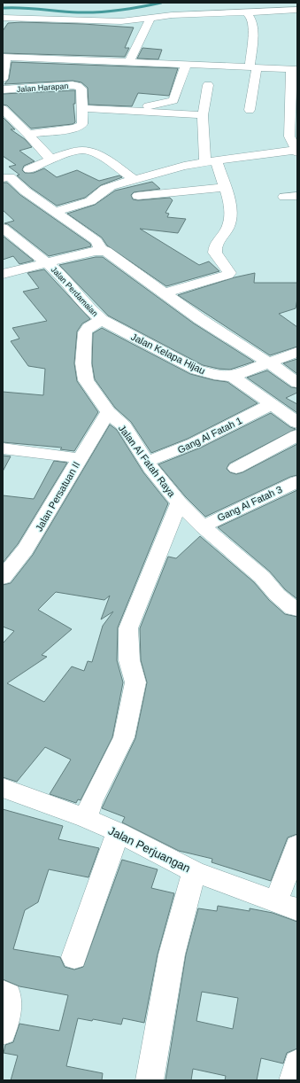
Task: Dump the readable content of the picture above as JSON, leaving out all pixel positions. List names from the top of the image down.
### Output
{
  "streets": {
    "street": [
      "Jalan Harapan",
      "Jalan Perdamaian",
      "Jalan Kelapa Hijau",
      "Gang Al Fatah 1",
      "Jalan Al Fatah Raya",
      "Jalan Persatuan II",
      "Gang Al Fatah 3",
      "Jalan Perjuangan"
    ]
  },
  "crossings": [
    ["Jalan Perdamaian", "Jalan Kelapa Hijau"],
    ["Jalan Perdamaian", "Jalan Al Fatah Raya"],
    ["Jalan Kelapa Hijau", "Jalan Al Fatah Raya"],
    ["Gang Al Fatah 1", "Jalan Al Fatah Raya"],
    ["Jalan Al Fatah Raya", "Jalan Persatuan II"],
    ["Jalan Al Fatah Raya", "Gang Al Fatah 3"]
  ]
}
